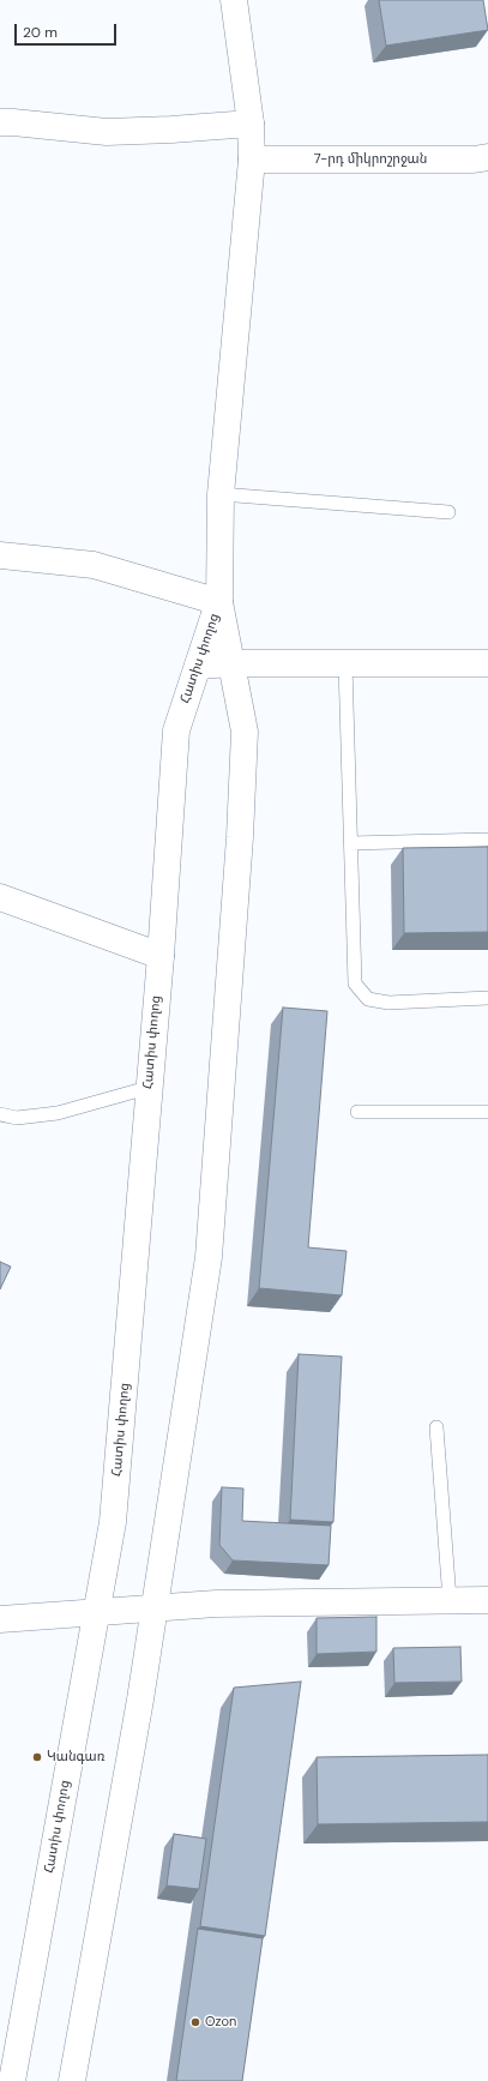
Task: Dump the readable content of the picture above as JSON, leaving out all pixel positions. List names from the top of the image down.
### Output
{
  "streets": {
    "main road": ["7-րդ միկրոշրջան", "Հատիս փողոց"]
  },
  "places": ["Կանգառ", "Ozon"],
  "scale_bar": "20 m"
}
